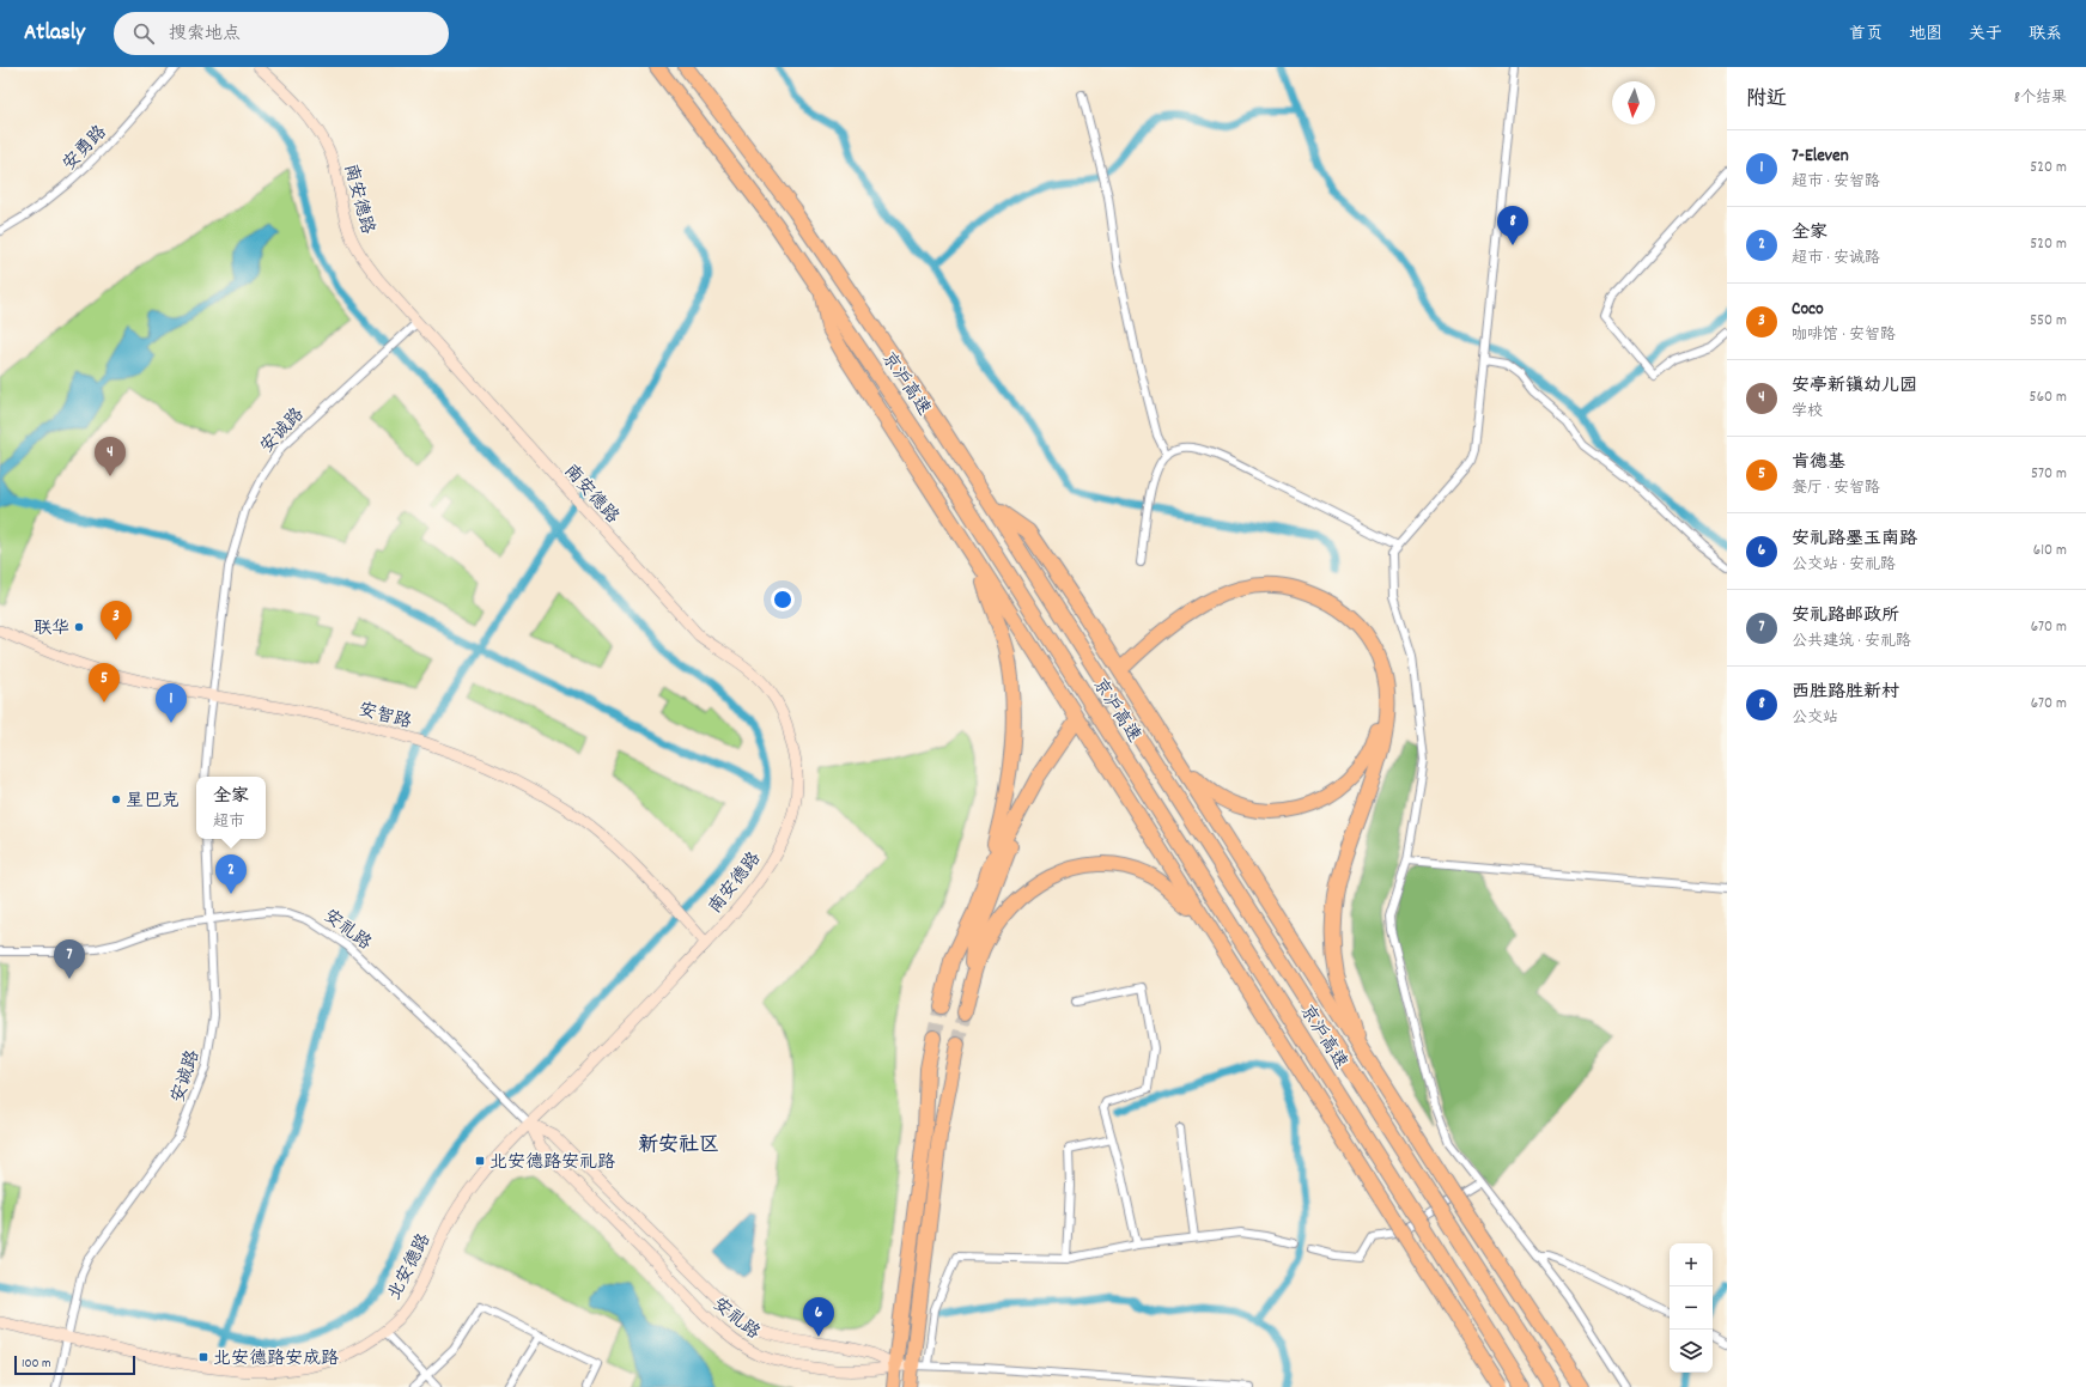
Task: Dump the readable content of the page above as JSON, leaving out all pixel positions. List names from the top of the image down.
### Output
{
  "streets": {
    "highway": ["京沪高速"],
    "street": [
      "安勇路",
      "南安德路",
      "安诚路",
      "安智路",
      "安礼路",
      "北安德路"
    ]
  },
  "crossings": [
    ["南安德路", "安诚路"],
    ["南安德路", "安智路"],
    ["南安德路", "安礼路"],
    ["南安德路", "北安德路"],
    ["安诚路", "安智路"],
    ["安诚路", "安礼路"],
    ["安诚路", "北安德路"],
    ["安礼路", "北安德路"]
  ],
  "districts": ["新安社区"],
  "places": {
    "other": ["联华", "星巴克"],
    "transit": ["北安德路安礼路", "北安德路安成路"]
  },
  "scale_bar": "100 m",
  "north": "bottom",
  "page": {
    "header": "Atlasly",
    "search": "搜索地点",
    "nav": [
      "首页",
      "地图",
      "关于",
      "联系"
    ],
    "heading": ["附近", "8个结果"],
    "list": [
      {
        "mark": "1",
        "name": "7-Eleven",
        "note": "超市 · 安智路",
        "value": "520 m"
      },
      {
        "mark": "2",
        "name": "全家",
        "note": "超市 · 安诚路",
        "value": "520 m"
      },
      {
        "mark": "3",
        "name": "Coco",
        "note": "咖啡馆 · 安智路",
        "value": "550 m"
      },
      {
        "mark": "4",
        "name": "安亭新镇幼儿园",
        "note": "学校",
        "value": "560 m"
      },
      {
        "mark": "5",
        "name": "肯德基",
        "note": "餐厅 · 安智路",
        "value": "570 m"
      },
      {
        "mark": "6",
        "name": "安礼路墨玉南路",
        "note": "公交站 · 安礼路",
        "value": "610 m"
      },
      {
        "mark": "7",
        "name": "安礼路邮政所",
        "note": "公共建筑 · 安礼路",
        "value": "670 m"
      },
      {
        "mark": "8",
        "name": "西胜路胜新村",
        "note": "公交站",
        "value": "670 m"
      }
    ],
    "pins": [
      "8",
      "4",
      "3",
      "5",
      "1",
      "2",
      "7",
      "6"
    ],
    "popup": ["全家", "超市"],
    "map_buttons": ["+", "−"],
    "scale": "100 m"
  }
}
